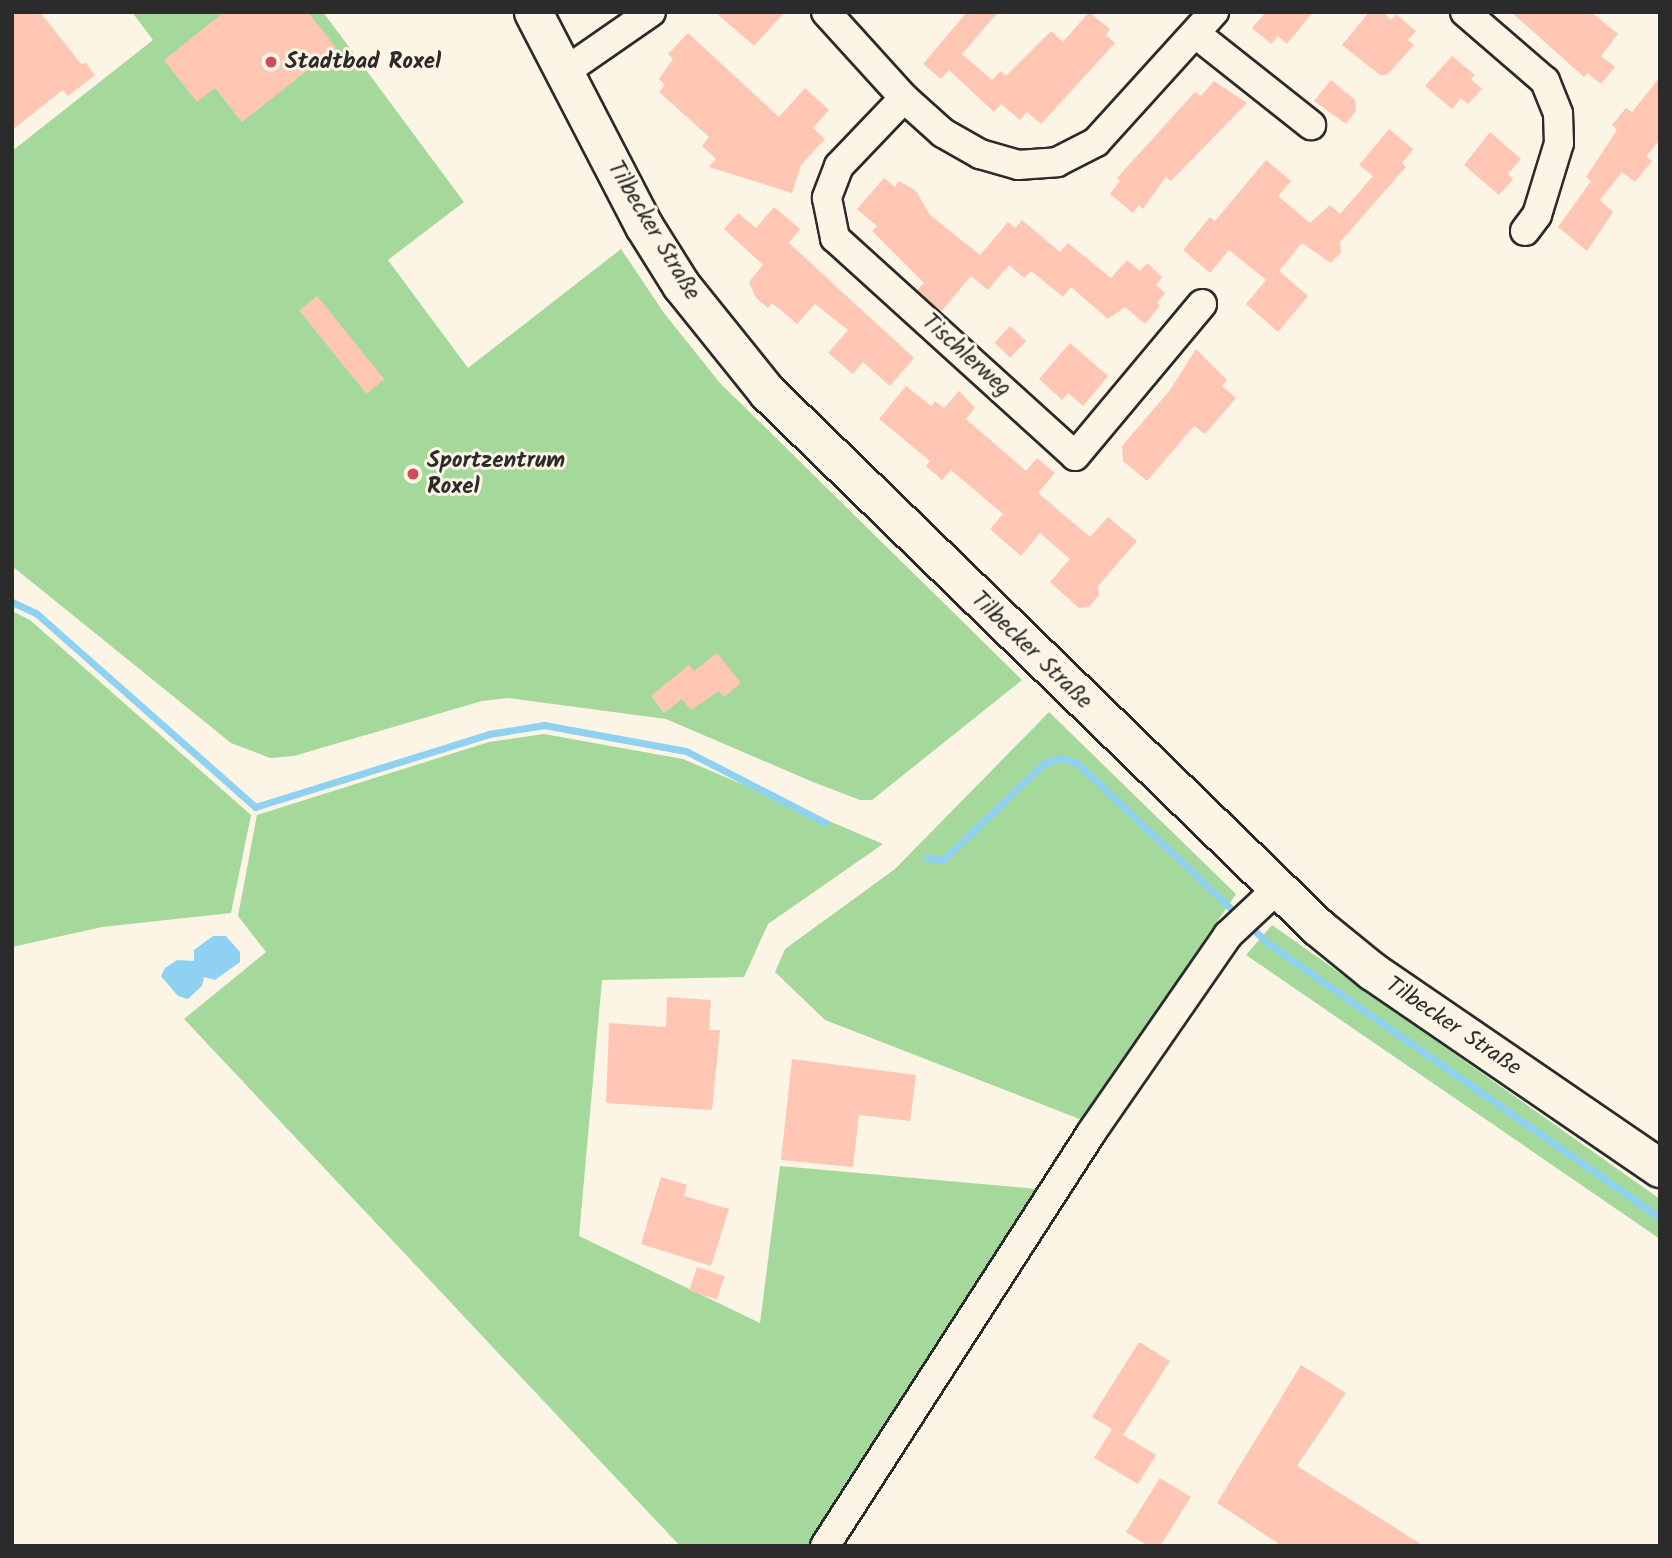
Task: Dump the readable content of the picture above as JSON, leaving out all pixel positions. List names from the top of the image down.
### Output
{
  "streets": {
    "main road": ["Tilbecker Straße"],
    "street": ["Tischlerweg"]
  },
  "places": ["Stadtbad Roxel", "Sportzentrum Roxel"]
}
